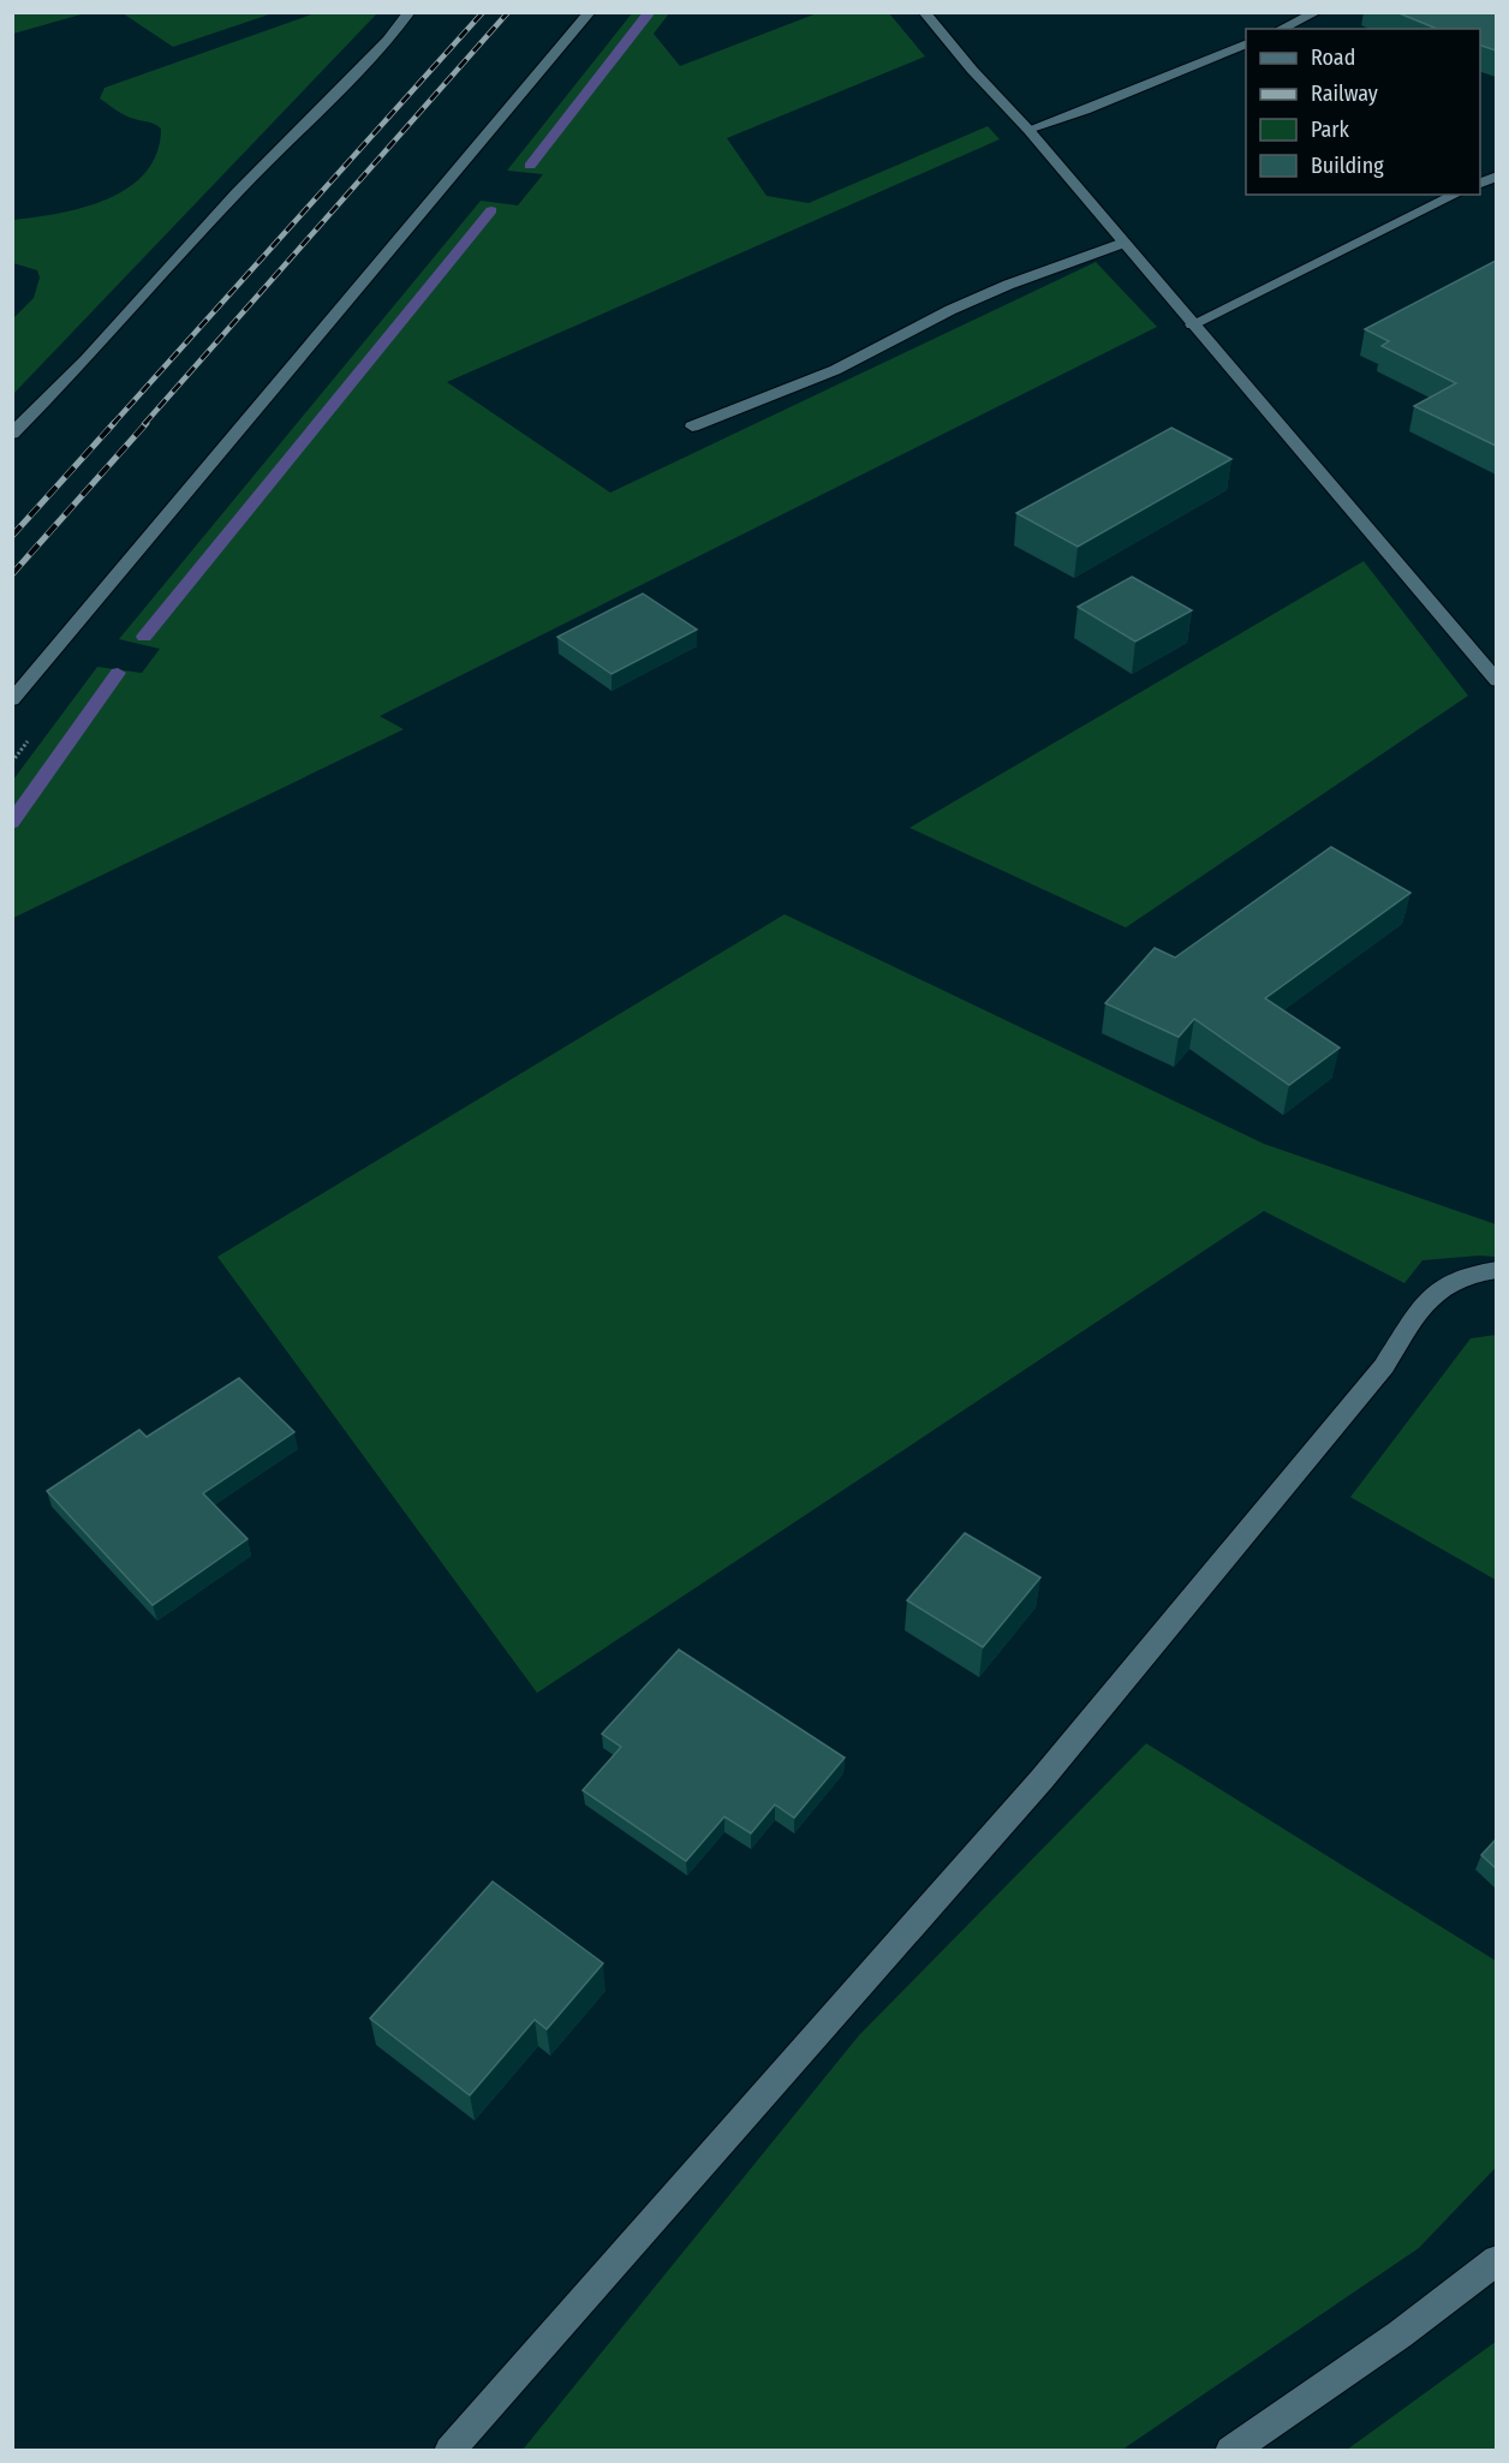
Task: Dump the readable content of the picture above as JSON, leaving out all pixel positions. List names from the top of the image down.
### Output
{
  "legend": [
    "Road",
    "Railway",
    "Park",
    "Building"
  ]
}
